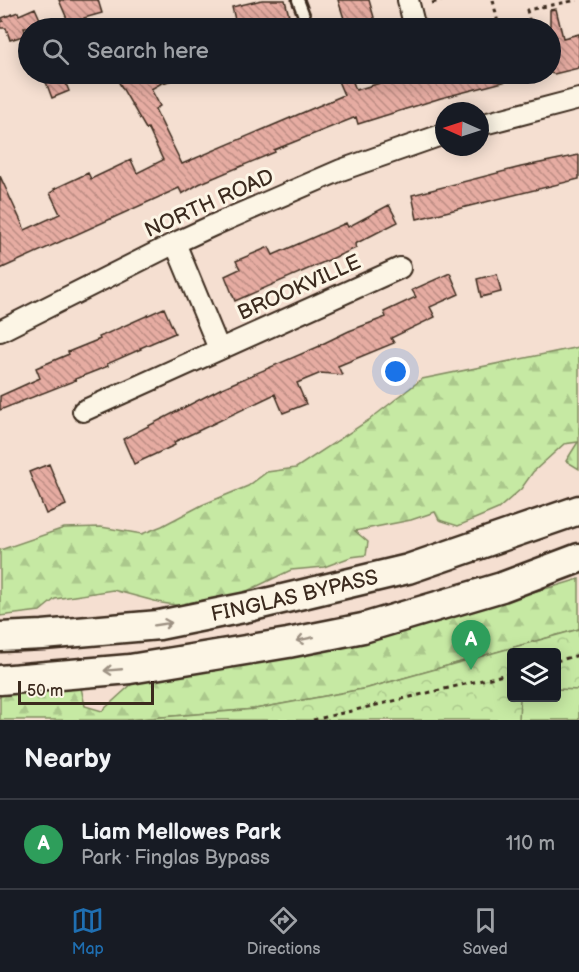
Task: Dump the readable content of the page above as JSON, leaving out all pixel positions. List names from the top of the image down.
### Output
{
  "streets": {
    "main road": ["FINGLAS BYPASS"],
    "street": ["NORTH ROAD", "BROOKVILLE"]
  },
  "scale_bar": "50 m",
  "north": "left",
  "page": {
    "search": "Search here",
    "pins": "A",
    "scale": "50 m",
    "heading": "Nearby",
    "list": [
      {
        "mark": "A",
        "name": "Liam Mellowes Park",
        "note": "Park · Finglas Bypass",
        "value": "110 m"
      }
    ],
    "nav": ["Map", "Directions", "Saved"]
  }
}
